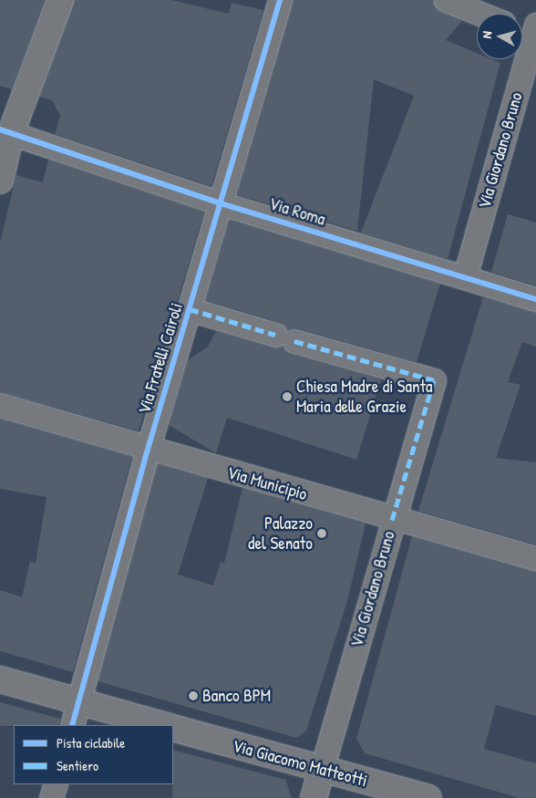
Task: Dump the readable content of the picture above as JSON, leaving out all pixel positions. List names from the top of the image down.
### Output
{
  "streets": {
    "main road": ["Via Giordano Bruno", "Via Giacomo Matteotti"],
    "street": ["Via Roma", "Via Fratelli Cairoli", "Via Municipio"]
  },
  "crossings": [
    ["Via Giordano Bruno", "Via Roma"],
    ["Via Giordano Bruno", "Via Fratelli Cairoli"],
    ["Via Giordano Bruno", "Via Municipio"],
    ["Via Giordano Bruno", "Via Giacomo Matteotti"],
    ["Via Roma", "Via Fratelli Cairoli"],
    ["Via Fratelli Cairoli", "Via Municipio"]
  ],
  "places": ["Chiesa Madre di Santa Maria delle Grazie", "Palazzo del Senato", "Banco BPM"],
  "legend": ["Pista ciclabile", "Sentiero"],
  "north": "left"
}
